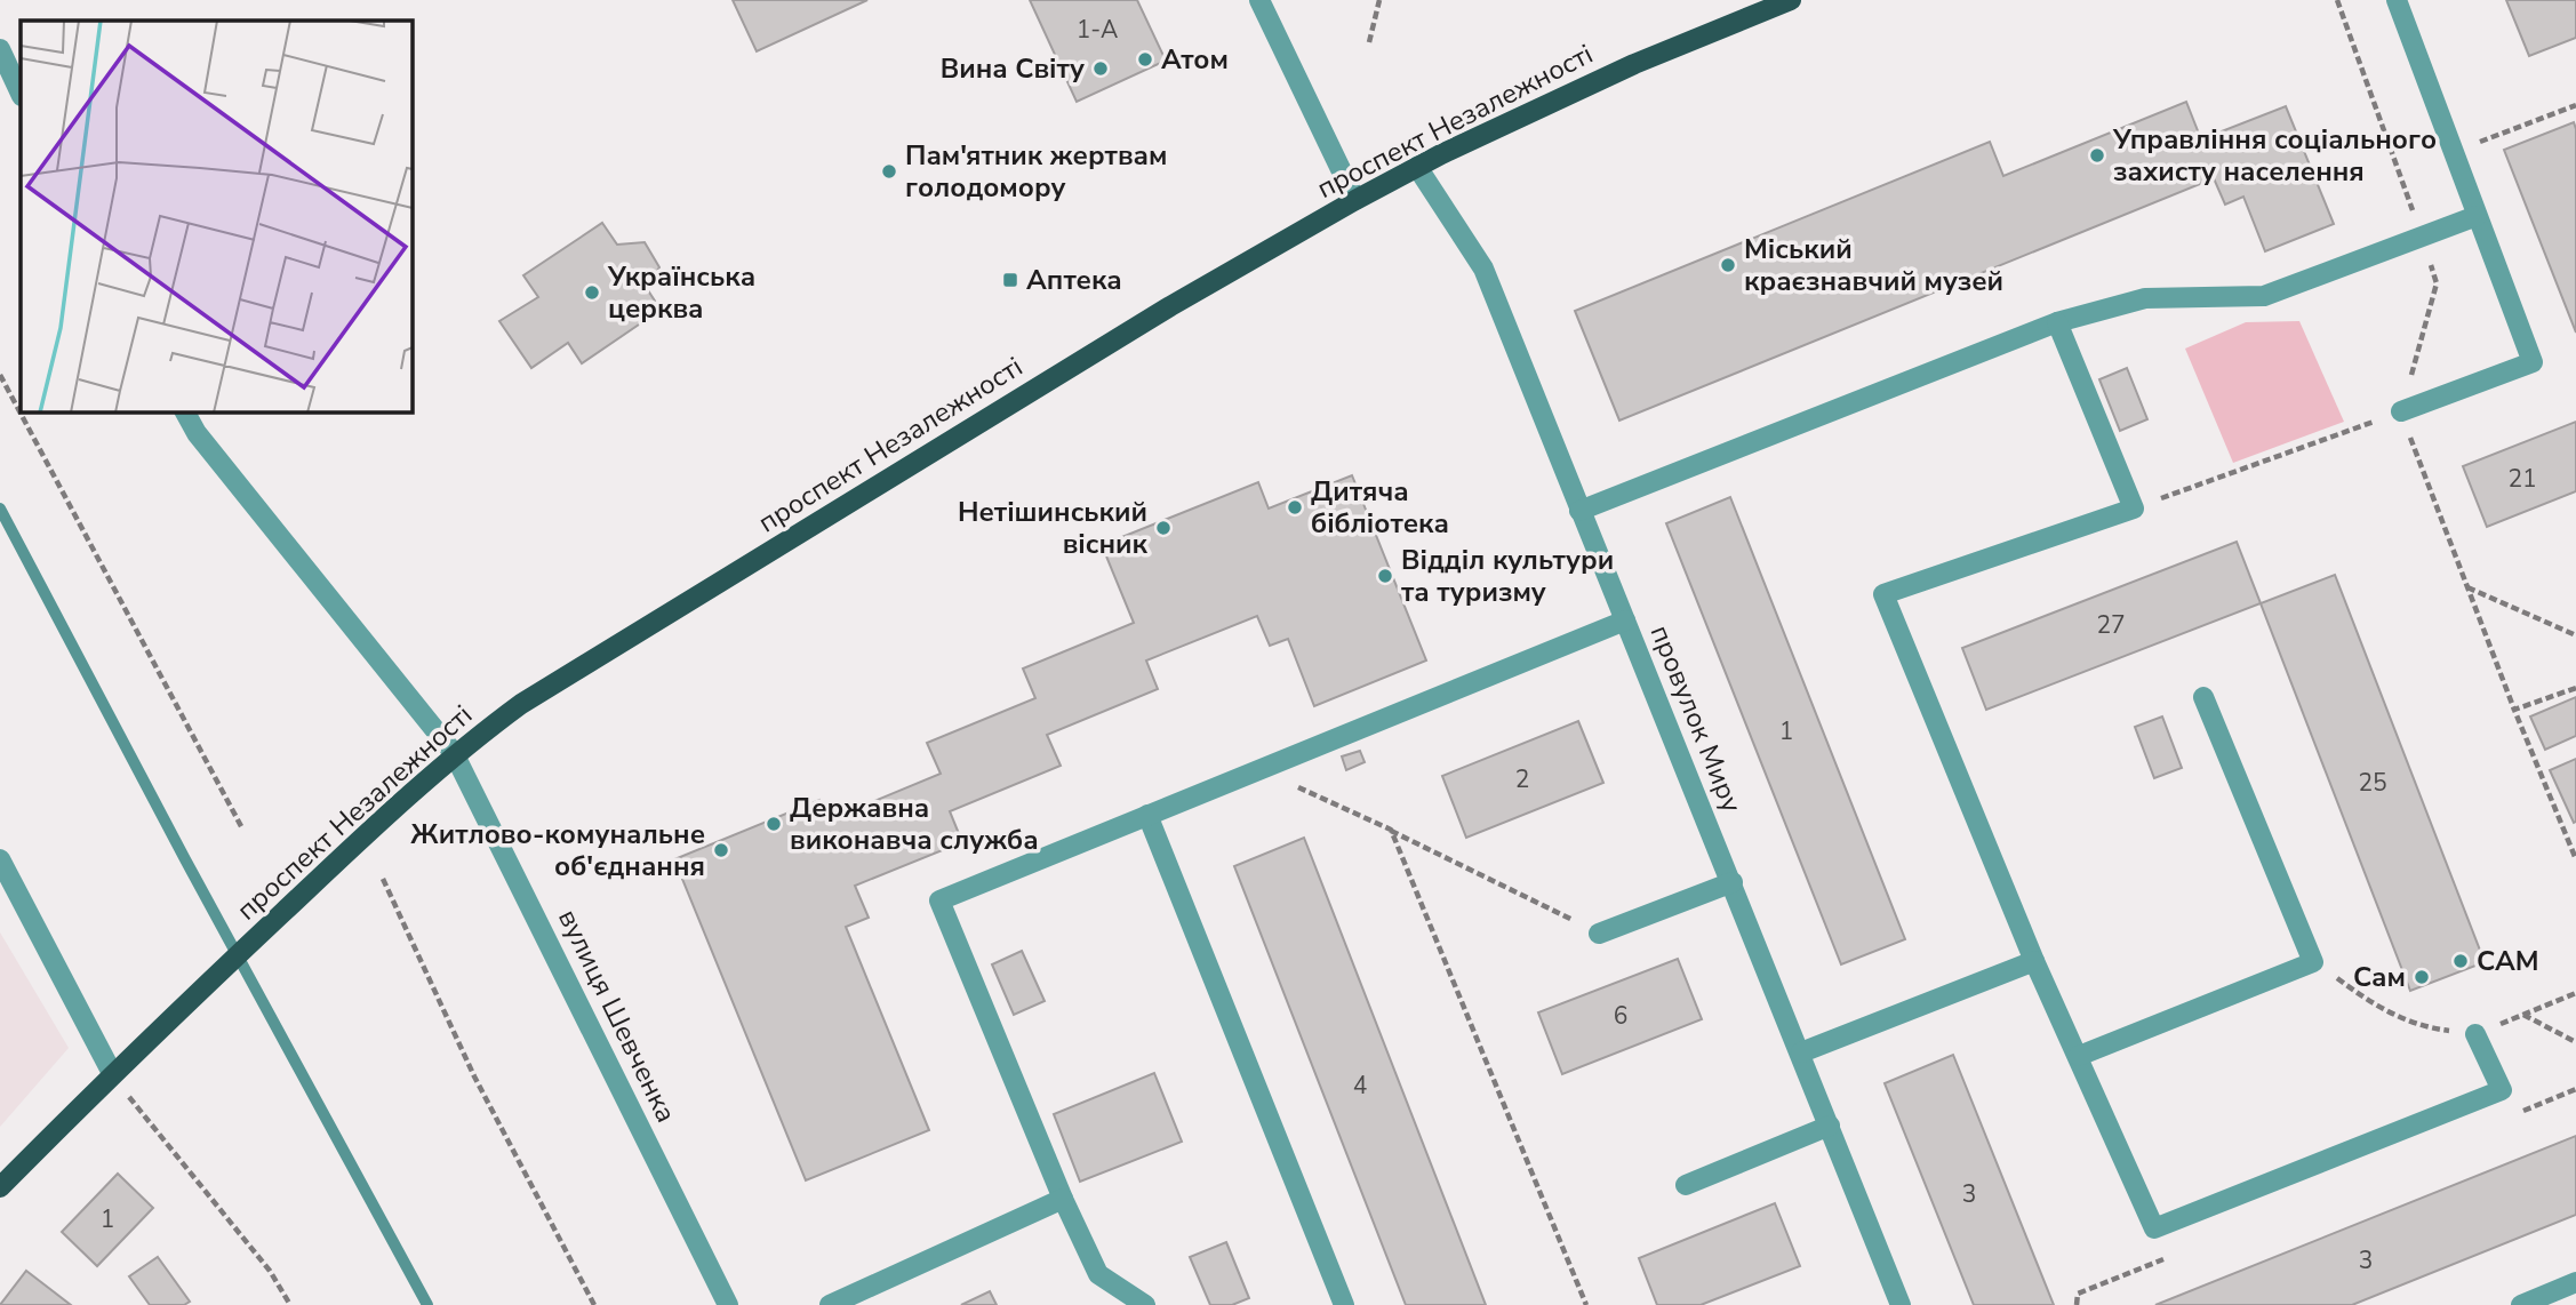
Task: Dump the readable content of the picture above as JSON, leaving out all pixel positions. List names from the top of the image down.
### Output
{
  "streets": {
    "main road": ["проспект Незалежності"],
    "street": ["провулок Миру", "вулиця Шевченка"]
  },
  "crossings": [
    ["проспект Незалежності", "провулок Миру"],
    ["проспект Незалежності", "вулиця Шевченка"]
  ],
  "places": {
    "other": [
      "Атом",
      "Вина Світу",
      "Управління соціального захисту населення",
      "Пам'ятник жертвам голодомору",
      "Міський краєзнавчий музей",
      "Українська церква",
      "Дитяча бібліотека",
      "Нетішинський вісник",
      "Відділ культури та туризму",
      "Державна виконавча служба",
      "Житлово-комунальне об'єднання",
      "САМ",
      "Сам"
    ],
    "transit": ["Аптека"]
  },
  "house_numbers": [
    "1-А",
    "21",
    "27",
    "1",
    "2",
    "25",
    "6",
    "4",
    "3",
    "1",
    "3"
  ]
}
